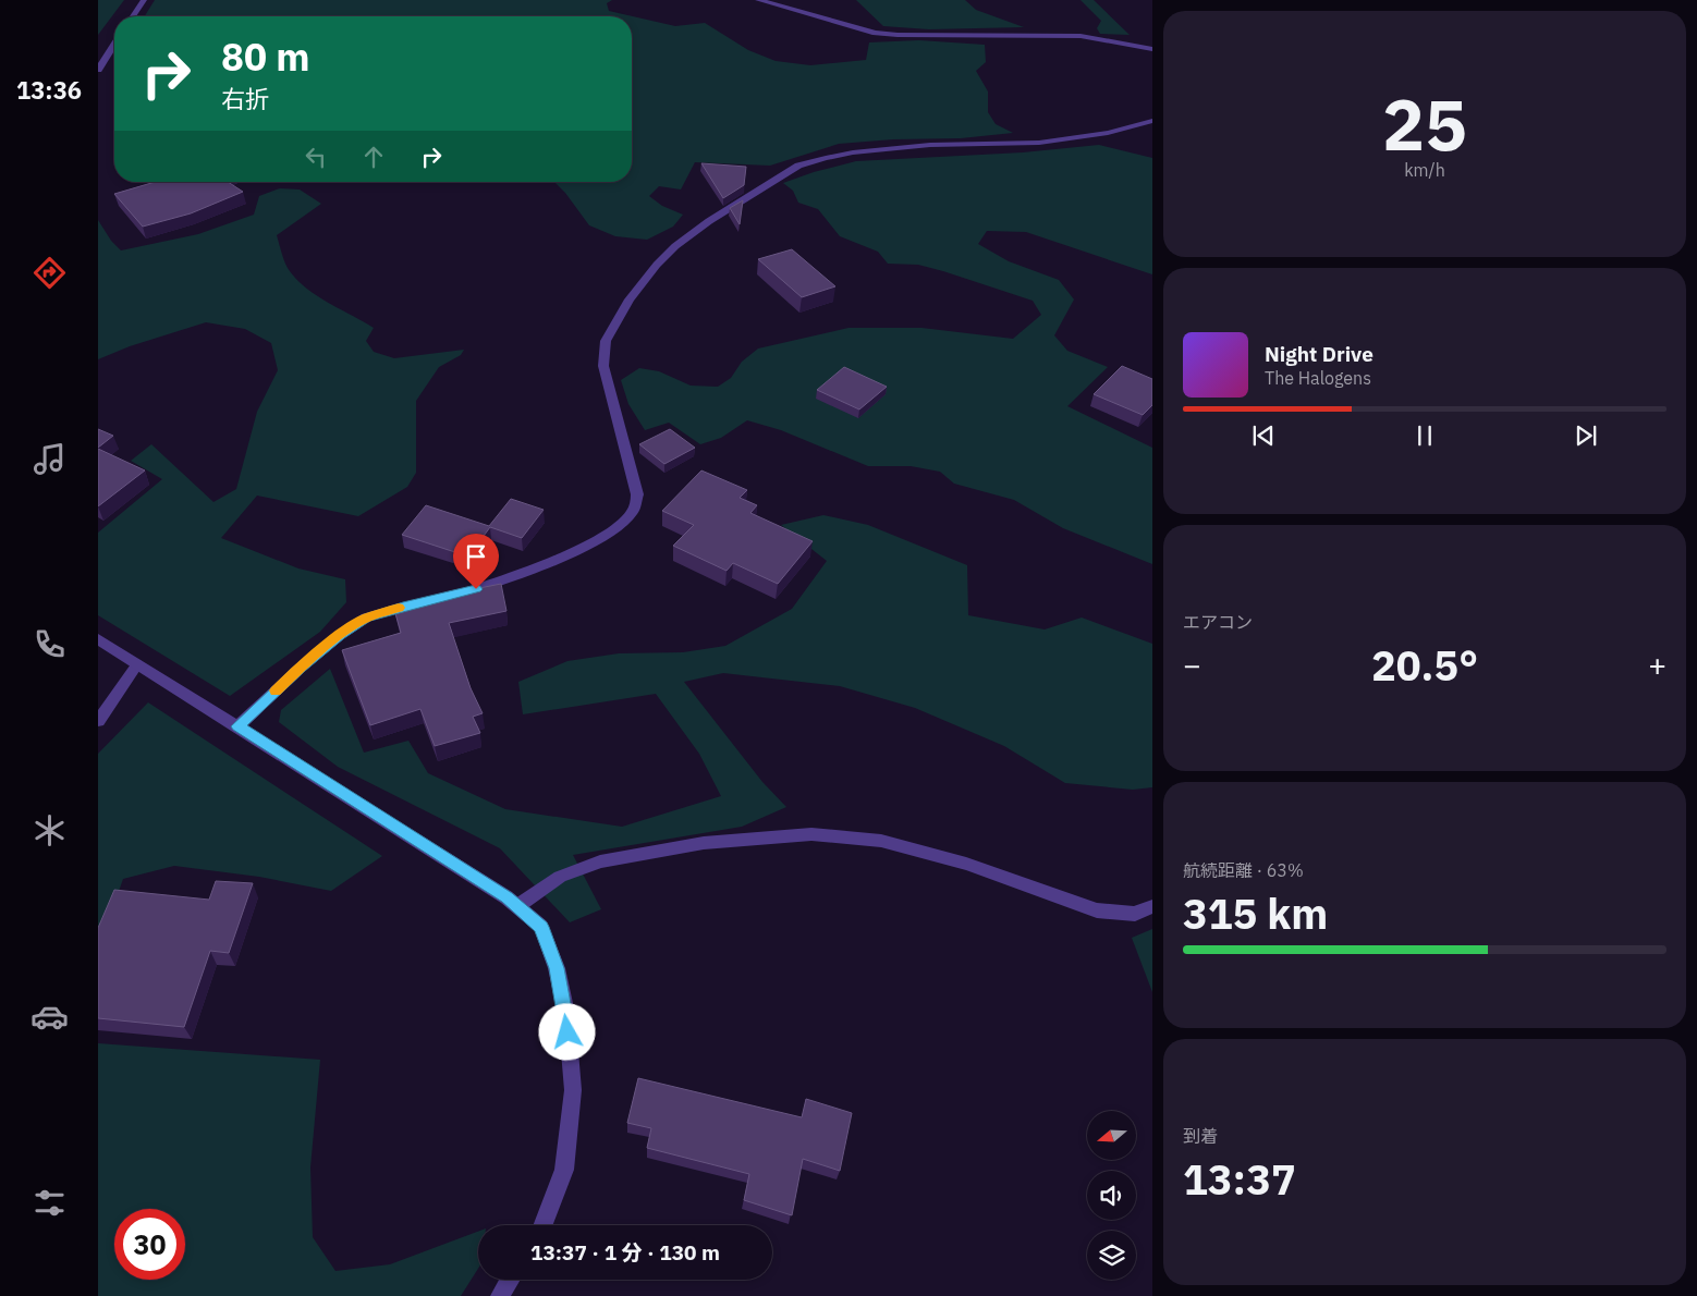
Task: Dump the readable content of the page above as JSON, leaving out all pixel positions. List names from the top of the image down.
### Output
{
  "north": "left",
  "page": {
    "tabs": "13:36",
    "tile": [
      ["25", "km/h"],
      "エアコン",
      ["航続距離 · 63%", "315 km"],
      ["到着", "13:37"]
    ],
    "turn": ["80 m", "右折"],
    "song": ["Night Drive", "The Halogens"],
    "heat": ["−", "20.5°", "+"],
    "limit": "30",
    "trip": "13:37 · 1 分 · 130 m"
  }
}
